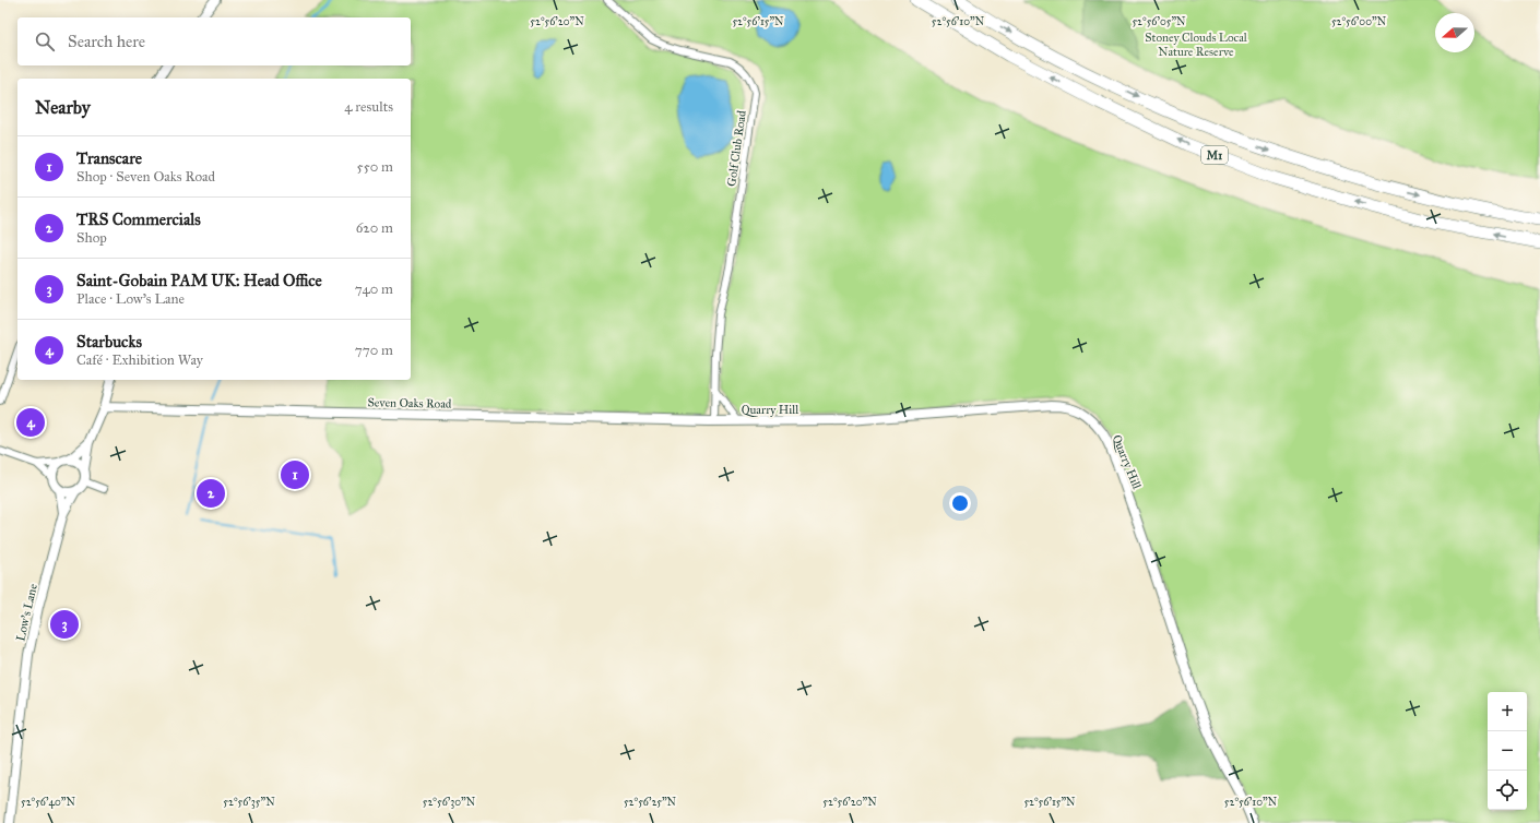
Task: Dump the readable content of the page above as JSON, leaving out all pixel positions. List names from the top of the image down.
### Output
{
  "streets": {
    "highway": ["M1"],
    "street": [
      "Golf Club Road",
      "Seven Oaks Road",
      "Quarry Hill",
      "Low's Lane"
    ]
  },
  "crossings": [
    ["Golf Club Road", "Seven Oaks Road"],
    ["Golf Club Road", "Quarry Hill"],
    ["Seven Oaks Road", "Quarry Hill"]
  ],
  "parks": ["Stoney Clouds Local Nature Reserve"],
  "north": "left",
  "page": {
    "search": "Search here",
    "heading": ["Nearby", "4 results"],
    "list": [
      {
        "mark": "1",
        "name": "Transcare",
        "note": "Shop · Seven Oaks Road",
        "value": "550 m"
      },
      {
        "mark": "2",
        "name": "TRS Commercials",
        "note": "Shop",
        "value": "620 m"
      },
      {
        "mark": "3",
        "name": "Saint-Gobain PAM UK: Head Office",
        "note": "Place · Low's Lane",
        "value": "740 m"
      },
      {
        "mark": "4",
        "name": "Starbucks",
        "note": "Café · Exhibition Way",
        "value": "770 m"
      }
    ],
    "pins": [
      "4",
      "1",
      "2",
      "3"
    ],
    "map_buttons": ["+", "−"]
  },
  "coordinates": [
    "52°56'20\"N",
    "52°56'15\"N",
    "52°56'10\"N",
    "52°56'05\"N",
    "52°56'00\"N",
    "52°56'40\"N",
    "52°56'35\"N",
    "52°56'30\"N",
    "52°56'25\"N"
  ]
}
